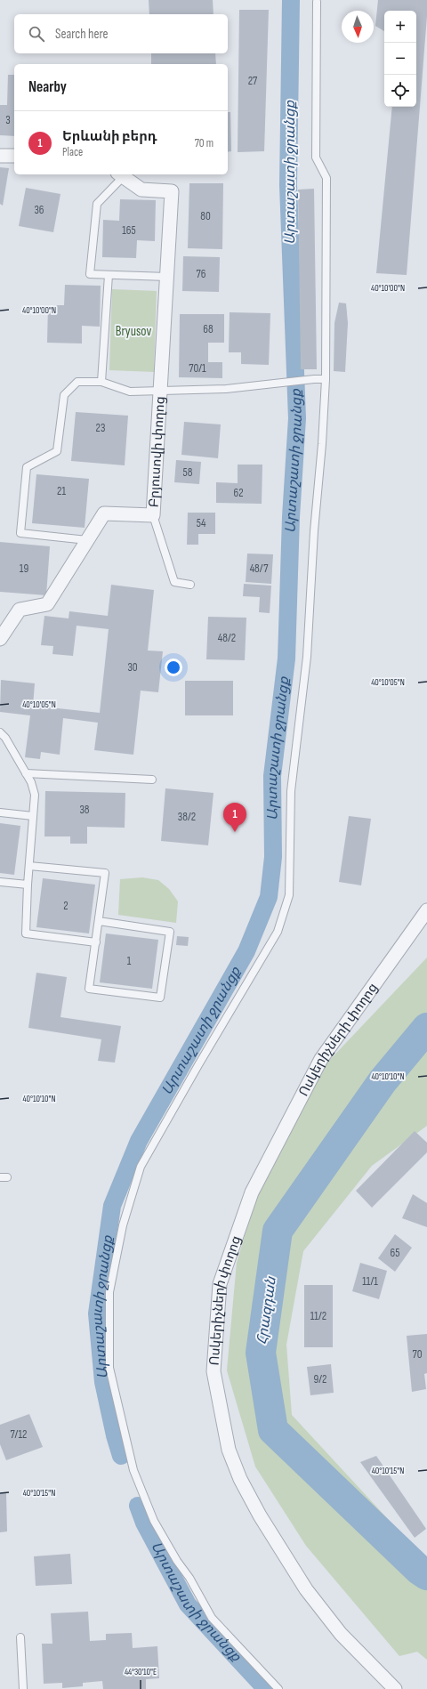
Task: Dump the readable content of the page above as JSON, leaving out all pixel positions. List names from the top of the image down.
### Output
{
  "streets": {
    "street": ["Բրյուսովի փողոց", "Ոսկերիչների փողոց"]
  },
  "water": ["Արտաշատի ջրանցք", "Հրազդան"],
  "parks": ["Bryusov"],
  "house_numbers": [
    "27",
    "3",
    "36",
    "80",
    "165",
    "76",
    "68",
    "70/1",
    "23",
    "58",
    "21",
    "62",
    "54",
    "19",
    "48/7",
    "48/2",
    "30",
    "38",
    "38/2",
    "2",
    "1",
    "65",
    "11/1",
    "11/2",
    "70",
    "9/2",
    "7/12"
  ],
  "north": "bottom",
  "page": {
    "map_buttons": ["+", "−"],
    "search": "Search here",
    "heading": "Nearby",
    "list": [
      {
        "mark": "1",
        "name": "Երևանի բերդ",
        "note": "Place",
        "value": "70 m"
      }
    ],
    "pins": "1"
  },
  "coordinates": [
    "40°10'00\"N",
    "40°10'05\"N",
    "40°10'10\"N",
    "40°10'15\"N",
    "44°30'10\"E"
  ]
}
